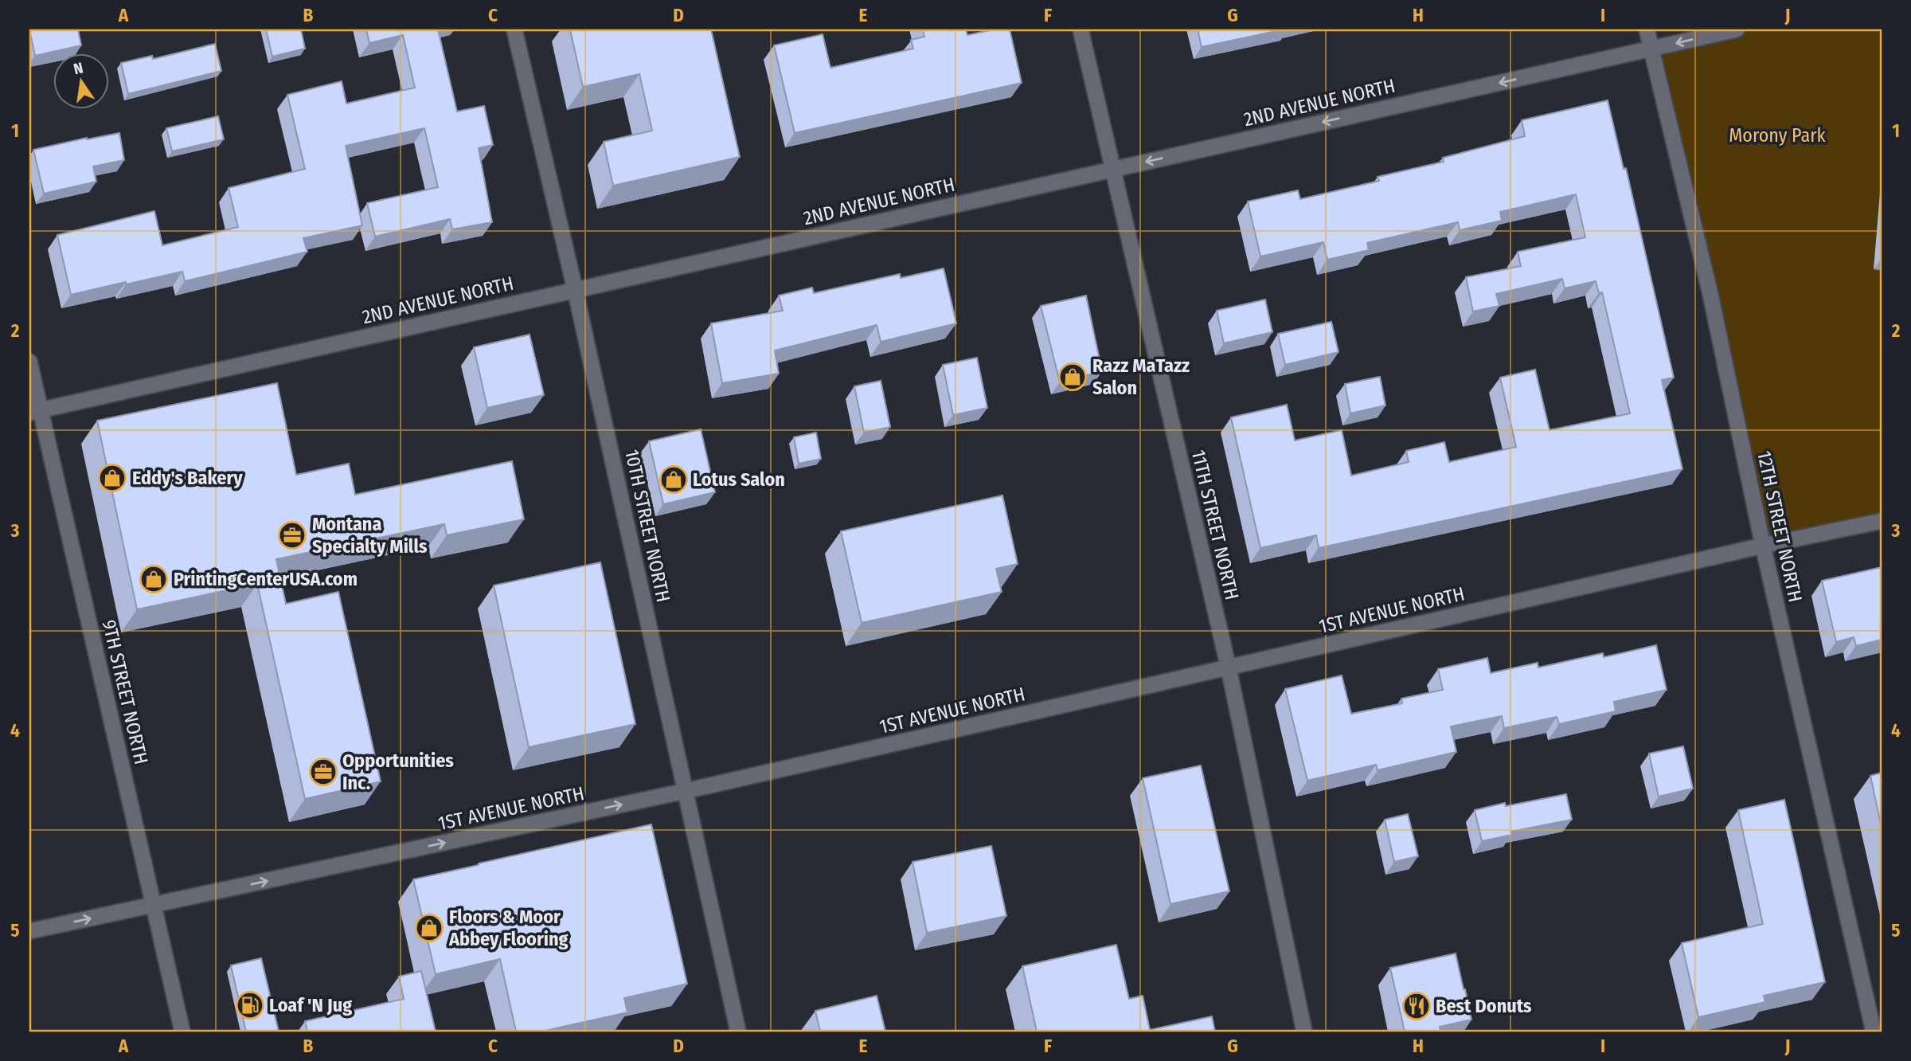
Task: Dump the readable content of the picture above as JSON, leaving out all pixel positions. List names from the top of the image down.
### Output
{
  "streets": {
    "main road": [
      "2ND AVENUE NORTH",
      "11TH STREET NORTH",
      "10TH STREET NORTH",
      "12TH STREET NORTH",
      "1ST AVENUE NORTH",
      "9TH STREET NORTH"
    ]
  },
  "crossings": [
    ["2ND AVENUE NORTH", "11TH STREET NORTH"],
    ["2ND AVENUE NORTH", "10TH STREET NORTH"],
    ["2ND AVENUE NORTH", "12TH STREET NORTH"],
    ["2ND AVENUE NORTH", "9TH STREET NORTH"],
    ["11TH STREET NORTH", "1ST AVENUE NORTH"],
    ["10TH STREET NORTH", "1ST AVENUE NORTH"],
    ["12TH STREET NORTH", "1ST AVENUE NORTH"],
    ["1ST AVENUE NORTH", "9TH STREET NORTH"]
  ],
  "one_way": ["2ND AVENUE NORTH", "1ST AVENUE NORTH"],
  "parks": ["Morony Park"],
  "places": {
    "shop": [
      "Razz MaTazz Salon",
      "Eddy's Bakery",
      "Lotus Salon",
      "PrintingCenterUSA.com",
      "Floors & Moor Abbey Flooring"
    ],
    "office": ["Montana Specialty Mills", "Opportunities Inc."],
    "fuel station": ["Loaf 'N Jug"],
    "restaurant": ["Best Donuts"]
  },
  "north": "top",
  "grid": {
    "columns": [
      "A",
      "B",
      "C",
      "D",
      "E",
      "F",
      "G",
      "H",
      "I",
      "J"
    ],
    "rows": [
      "1",
      "2",
      "3",
      "4",
      "5"
    ]
  }
}
